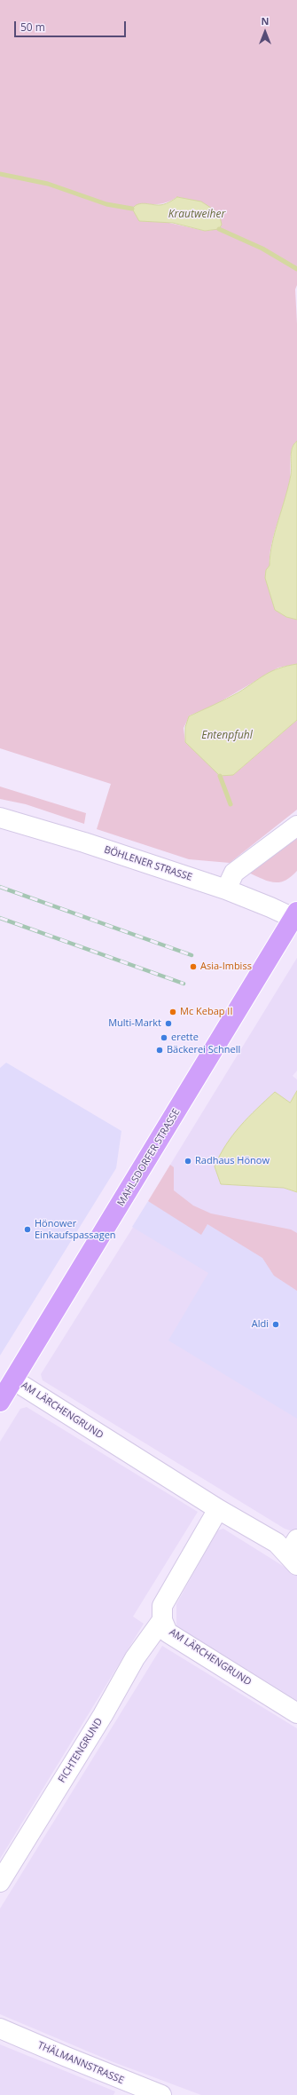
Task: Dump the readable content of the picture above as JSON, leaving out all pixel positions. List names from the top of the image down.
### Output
{
  "streets": {
    "main road": ["MAHLSDORFER STRASSE"],
    "street": [
      "BÖHLENER STRASSE",
      "AM LÄRCHENGRUND",
      "FICHTENGRUND",
      "THÄLMANNSTRASSE"
    ]
  },
  "crossings": [
    ["BÖHLENER STRASSE", "MAHLSDORFER STRASSE"],
    ["MAHLSDORFER STRASSE", "AM LÄRCHENGRUND"],
    ["AM LÄRCHENGRUND", "FICHTENGRUND"]
  ],
  "water": ["Krautweiher", "Entenpfuhl"],
  "places": [
    "Asia-Imbiss",
    "Mc Kebap II",
    "Multi-Markt",
    "erette",
    "Bäckerei Schnell",
    "Radhaus Hönow",
    "Hönower Einkaufspassagen",
    "Aldi"
  ],
  "scale_bar": "50 m",
  "north": "top"
}
